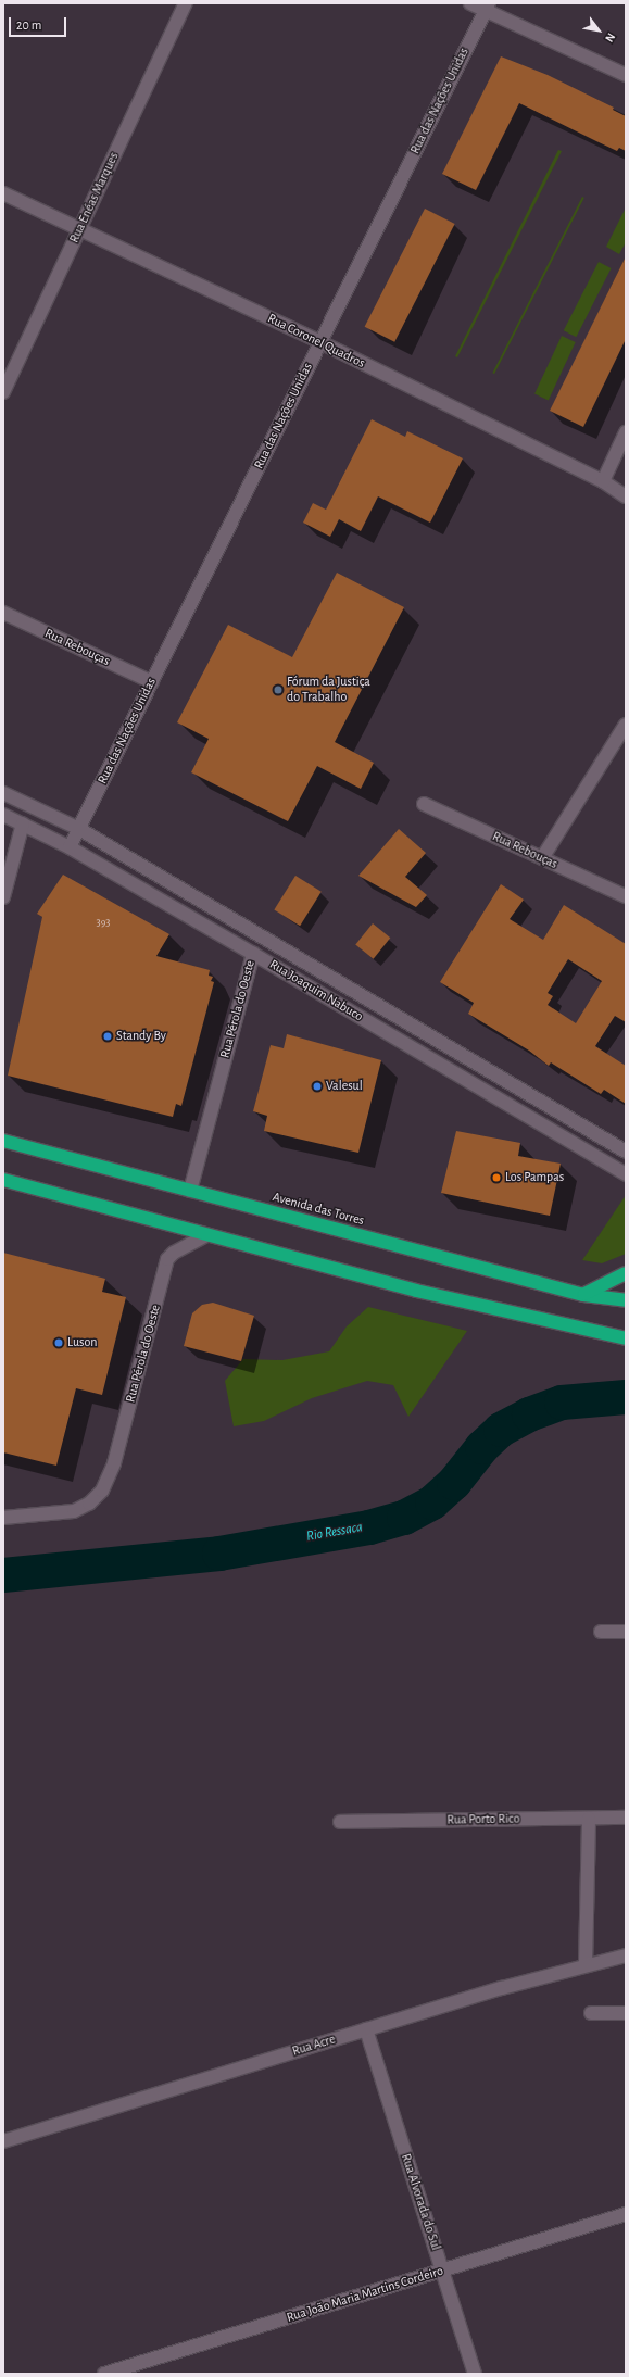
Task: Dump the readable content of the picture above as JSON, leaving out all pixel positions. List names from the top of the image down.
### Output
{
  "streets": {
    "highway": ["Avenida das Torres"],
    "street": [
      "Rua das Nações Unidas",
      "Rua Enéas Marques",
      "Rua Coronel Quadros",
      "Rua Rebouças",
      "Rua Joaquim Nabuco",
      "Rua Pérola do Oeste",
      "Rua Porto Rico",
      "Rua Acre",
      "Rua Alvorada do Sul",
      "Rua João Maria Martins Cordeiro"
    ]
  },
  "crossings": [
    ["Rua das Nações Unidas", "Rua Coronel Quadros"],
    ["Rua das Nações Unidas", "Rua Rebouças"],
    ["Rua das Nações Unidas", "Rua Joaquim Nabuco"],
    ["Rua Enéas Marques", "Rua Coronel Quadros"],
    ["Rua Joaquim Nabuco", "Rua Pérola do Oeste"],
    ["Rua Pérola do Oeste", "Avenida das Torres"],
    ["Rua Acre", "Rua Alvorada do Sul"],
    ["Rua Alvorada do Sul", "Rua João Maria Martins Cordeiro"]
  ],
  "water": ["Rio Ressaca"],
  "places": [
    "Fórum da Justiça do Trabalho",
    "Standy By",
    "Valesul",
    "Los Pampas",
    "Luson"
  ],
  "house_numbers": ["393"],
  "scale_bar": "20 m",
  "north": "bottom right"
}
